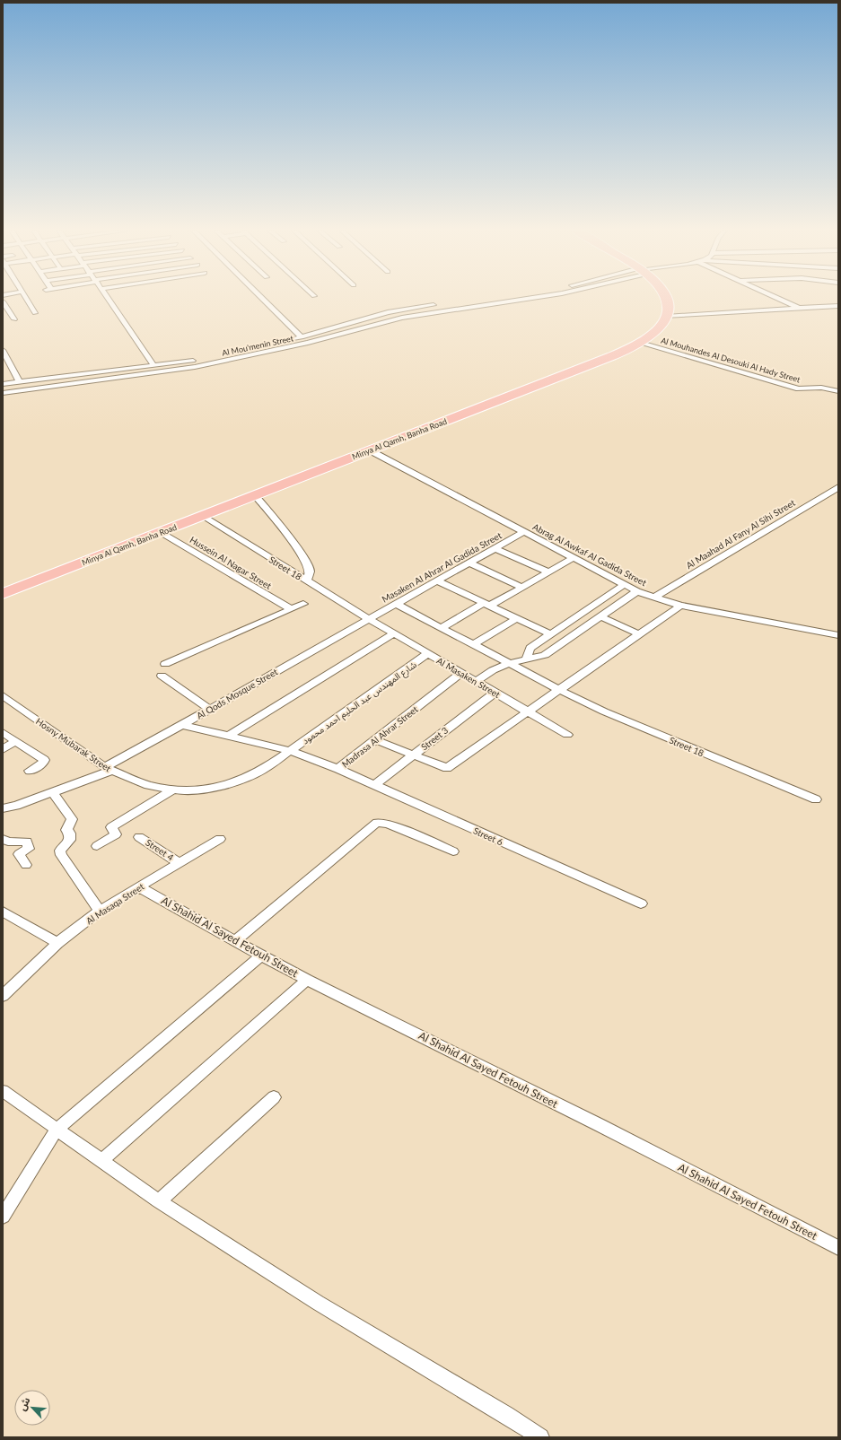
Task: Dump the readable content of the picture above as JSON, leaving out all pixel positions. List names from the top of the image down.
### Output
{
  "streets": {
    "highway": ["Minya Al Qamh, Banha Road"],
    "street": [
      "Al Mou'menin Street",
      "Al Mouhandes Al Desouki Al Hady Street",
      "Al Maahad Al Fany Al Sihi Street",
      "Abrag Al Awkaf Al Gadida Street",
      "Hussein Al Nagar Street",
      "Masaken Al Ahrar Al Gadida Street",
      "Street 18",
      "Al Masaken Street",
      "Al Qods Mosque Street",
      "شارع المهندس عبد الحليم احمد محمود",
      "Madrasa Al Ahrar Street",
      "Street 3",
      "Hosny Mubarak Street",
      "Street 6",
      "Street 4",
      "Al Masaqa Street",
      "Al Shahid Al Sayed Fetouh Street"
    ]
  },
  "crossings": [
    ["Al Mouhandes Al Desouki Al Hady Street", "Minya Al Qamh, Banha Road"],
    ["Minya Al Qamh, Banha Road", "Abrag Al Awkaf Al Gadida Street"],
    ["Minya Al Qamh, Banha Road", "Hussein Al Nagar Street"],
    ["Minya Al Qamh, Banha Road", "Street 18"],
    ["Al Maahad Al Fany Al Sihi Street", "Abrag Al Awkaf Al Gadida Street"],
    ["Abrag Al Awkaf Al Gadida Street", "Masaken Al Ahrar Al Gadida Street"],
    ["Masaken Al Ahrar Al Gadida Street", "Street 18"],
    ["Masaken Al Ahrar Al Gadida Street", "Al Masaken Street"],
    ["Masaken Al Ahrar Al Gadida Street", "Al Qods Mosque Street"],
    ["Street 18", "Al Masaken Street"],
    ["Street 18", "Al Qods Mosque Street"],
    ["Al Masaken Street", "Al Qods Mosque Street"],
    ["Al Masaken Street", "شارع المهندس عبد الحليم احمد محمود"],
    ["Al Masaken Street", "Madrasa Al Ahrar Street"],
    ["Al Masaken Street", "Street 3"],
    ["Al Qods Mosque Street", "Madrasa Al Ahrar Street"],
    ["Al Qods Mosque Street", "Hosny Mubarak Street"],
    ["شارع المهندس عبد الحليم احمد محمود", "Madrasa Al Ahrar Street"],
    ["شارع المهندس عبد الحليم احمد محمود", "Hosny Mubarak Street"],
    ["Madrasa Al Ahrar Street", "Hosny Mubarak Street"],
    ["Madrasa Al Ahrar Street", "Street 6"],
    ["Street 3", "Street 6"],
    ["Street 4", "Al Masaqa Street"],
    ["Al Masaqa Street", "Al Shahid Al Sayed Fetouh Street"]
  ],
  "north": "top left"
}
